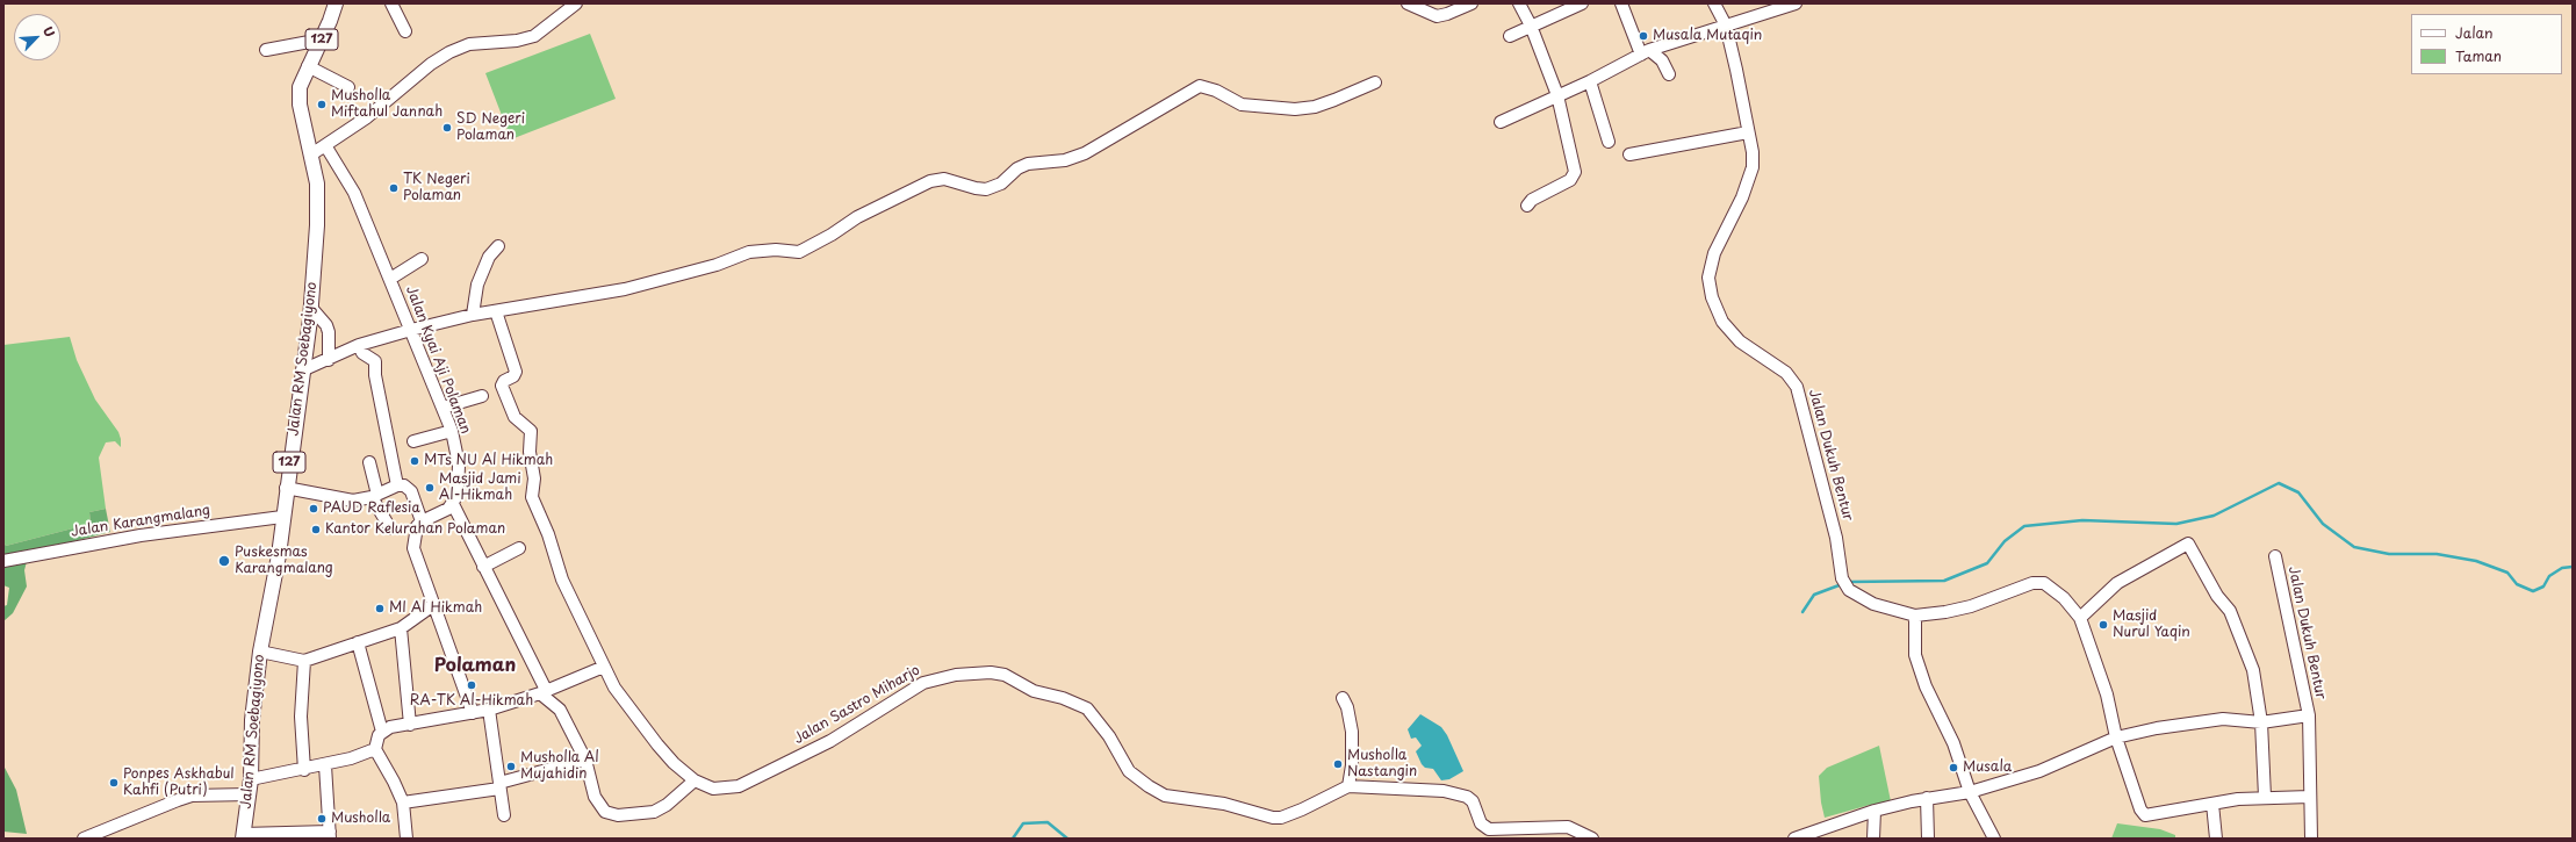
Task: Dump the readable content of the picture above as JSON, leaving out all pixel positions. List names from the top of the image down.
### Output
{
  "streets": {
    "main road": ["127", "Jalan RM Soebagiyono"],
    "street": [
      "Jalan Kyai Aji Polaman",
      "Jalan Dukuh Bentur",
      "Jalan Karangmalang",
      "Jalan Sastro Miharjo"
    ]
  },
  "crossings": [
    ["127", "Jalan RM Soebagiyono"],
    ["Jalan RM Soebagiyono", "Jalan Karangmalang"]
  ],
  "districts": ["Polaman"],
  "places": [
    "Musala Mutaqin",
    "Musholla Miftahul Jannah",
    "SD Negeri Polaman",
    "TK Negeri Polaman",
    "MTs NU Al Hikmah",
    "Masjid Jami Al-Hikmah",
    "PAUD Raflesia",
    "Kantor Kelurahan Polaman",
    "Puskesmas Karangmalang",
    "MI Al Hikmah",
    "Masjid Nurul Yaqin",
    "RA-TK Al-Hikmah",
    "Musholla Nastangin",
    "Musholla Al Mujahidin",
    "Musala",
    "Ponpes Askhabul Kahfi (Putri)",
    "Musholla"
  ],
  "legend": ["Jalan", "Taman"],
  "north": "top right"
}
